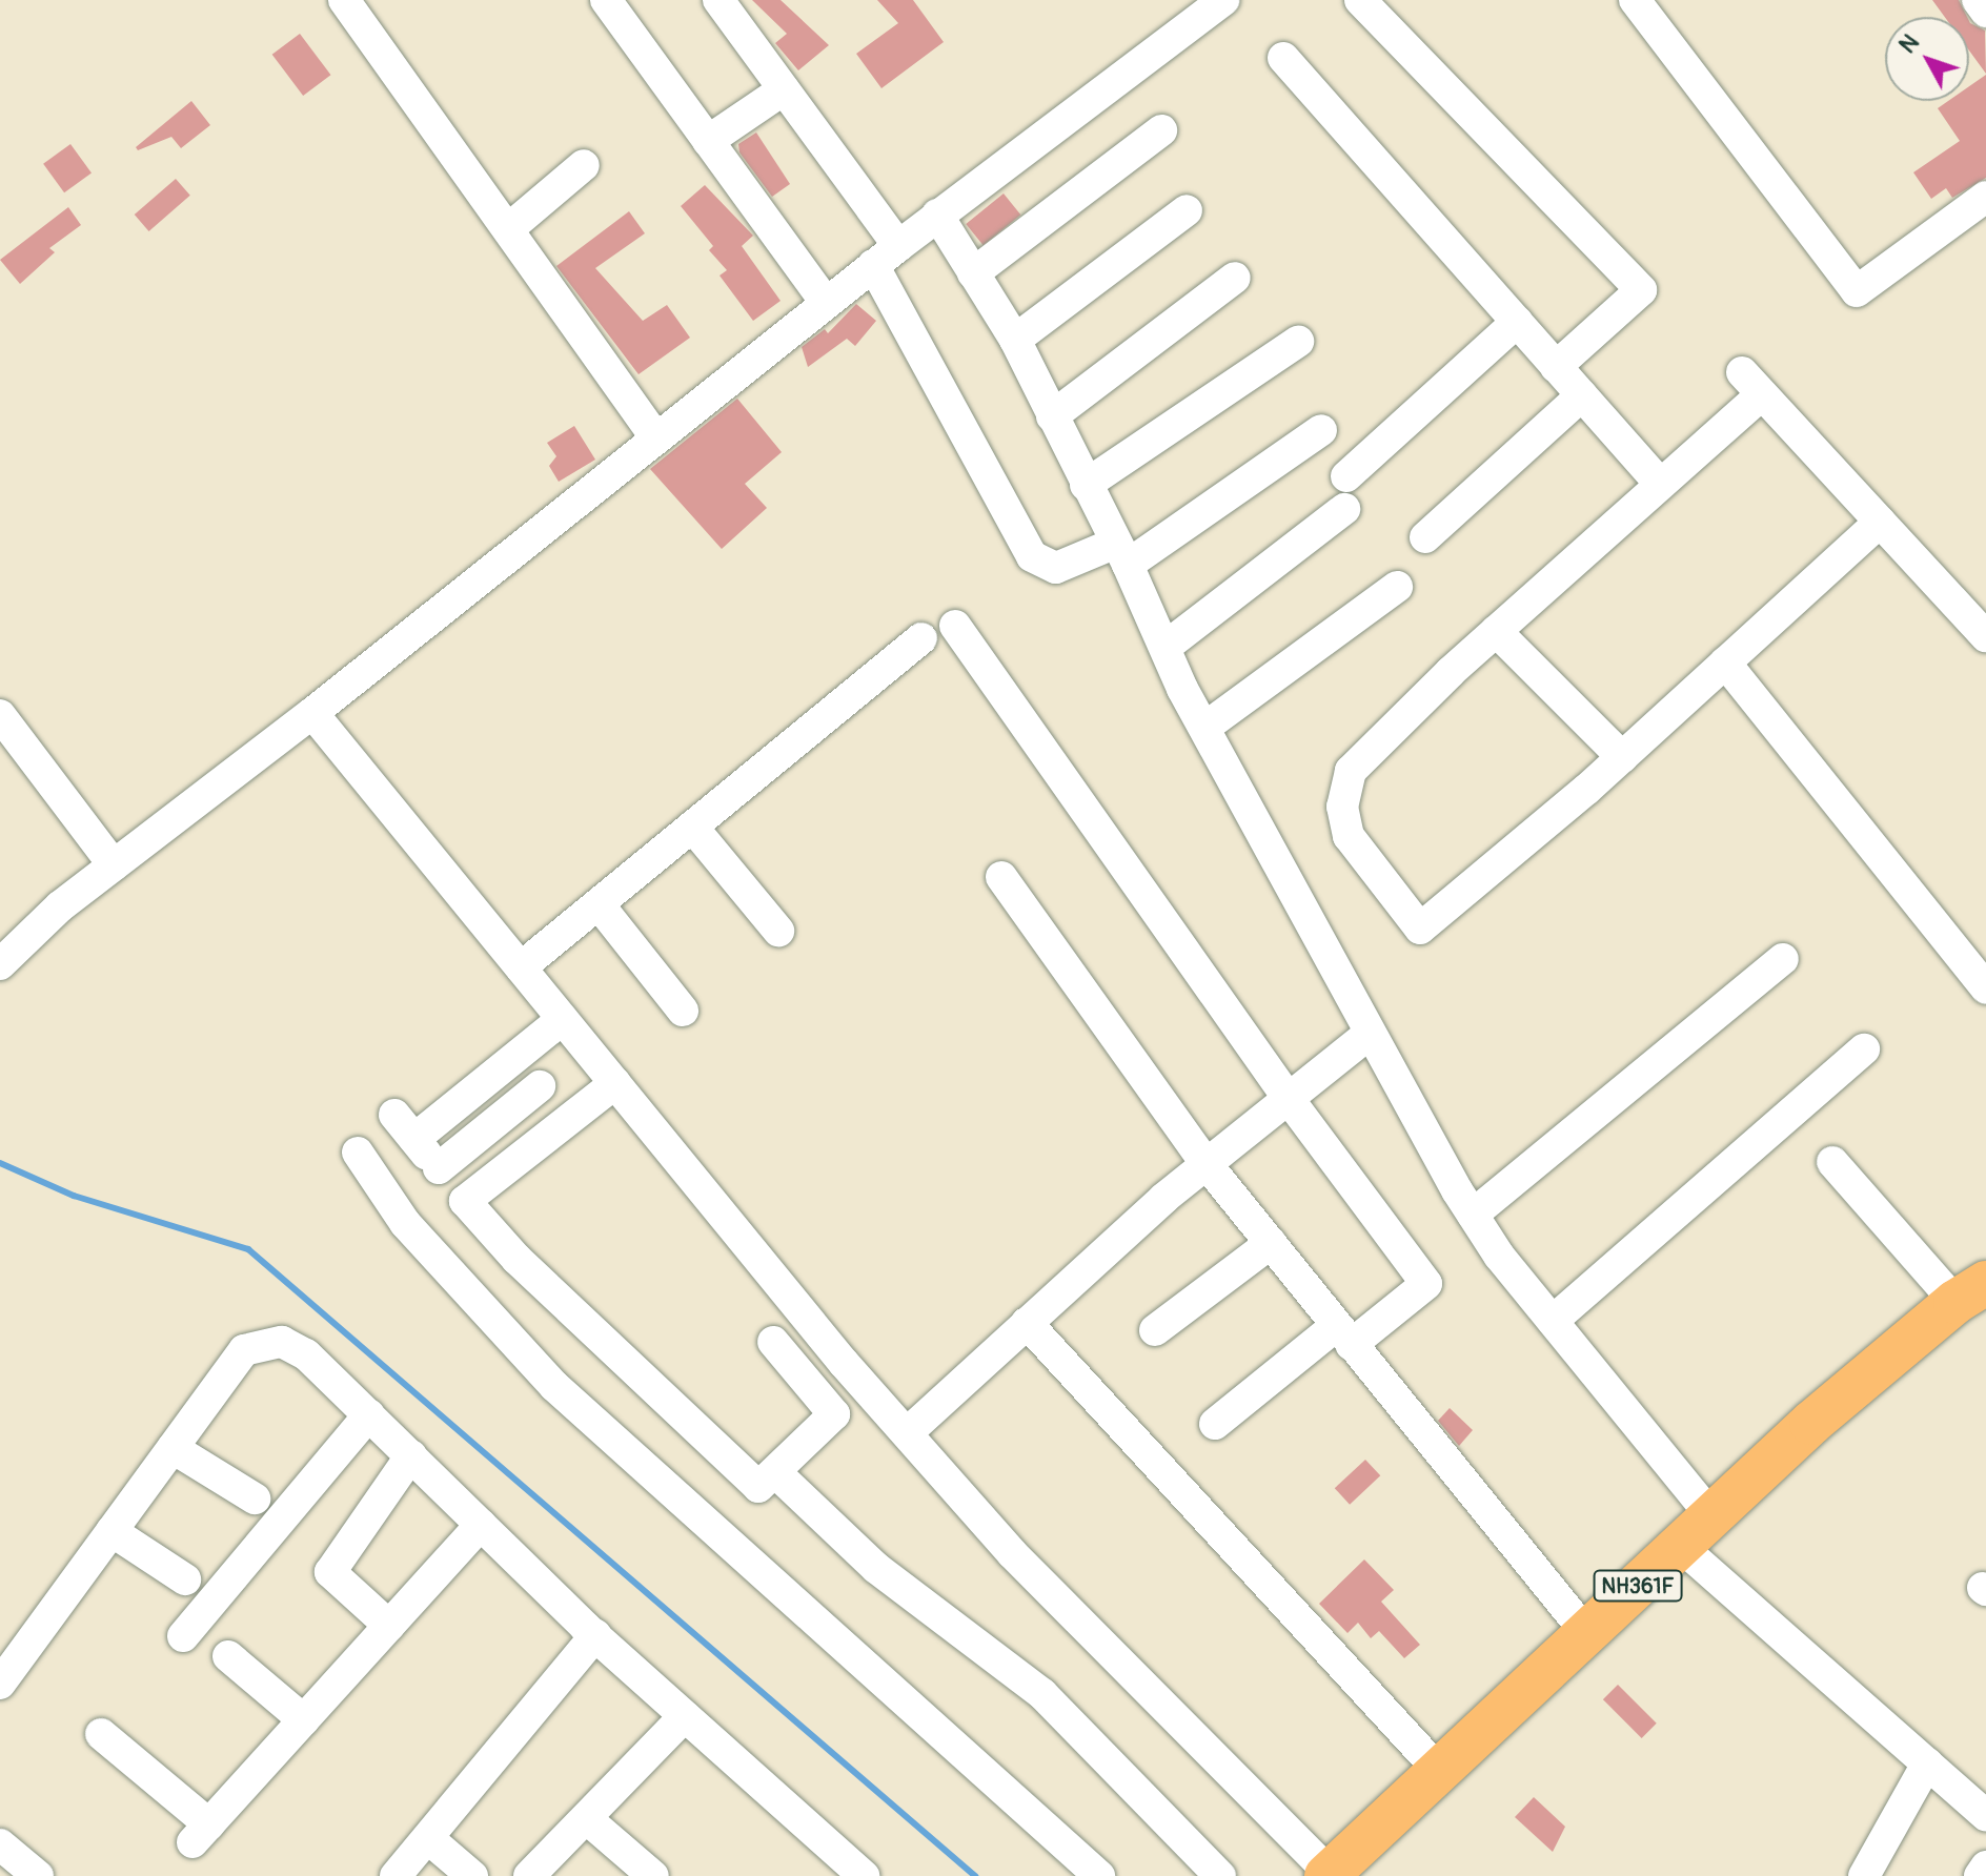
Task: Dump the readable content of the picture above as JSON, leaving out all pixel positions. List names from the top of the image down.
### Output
{
  "streets": {
    "highway": ["NH361F"]
  },
  "north": "top left"
}
